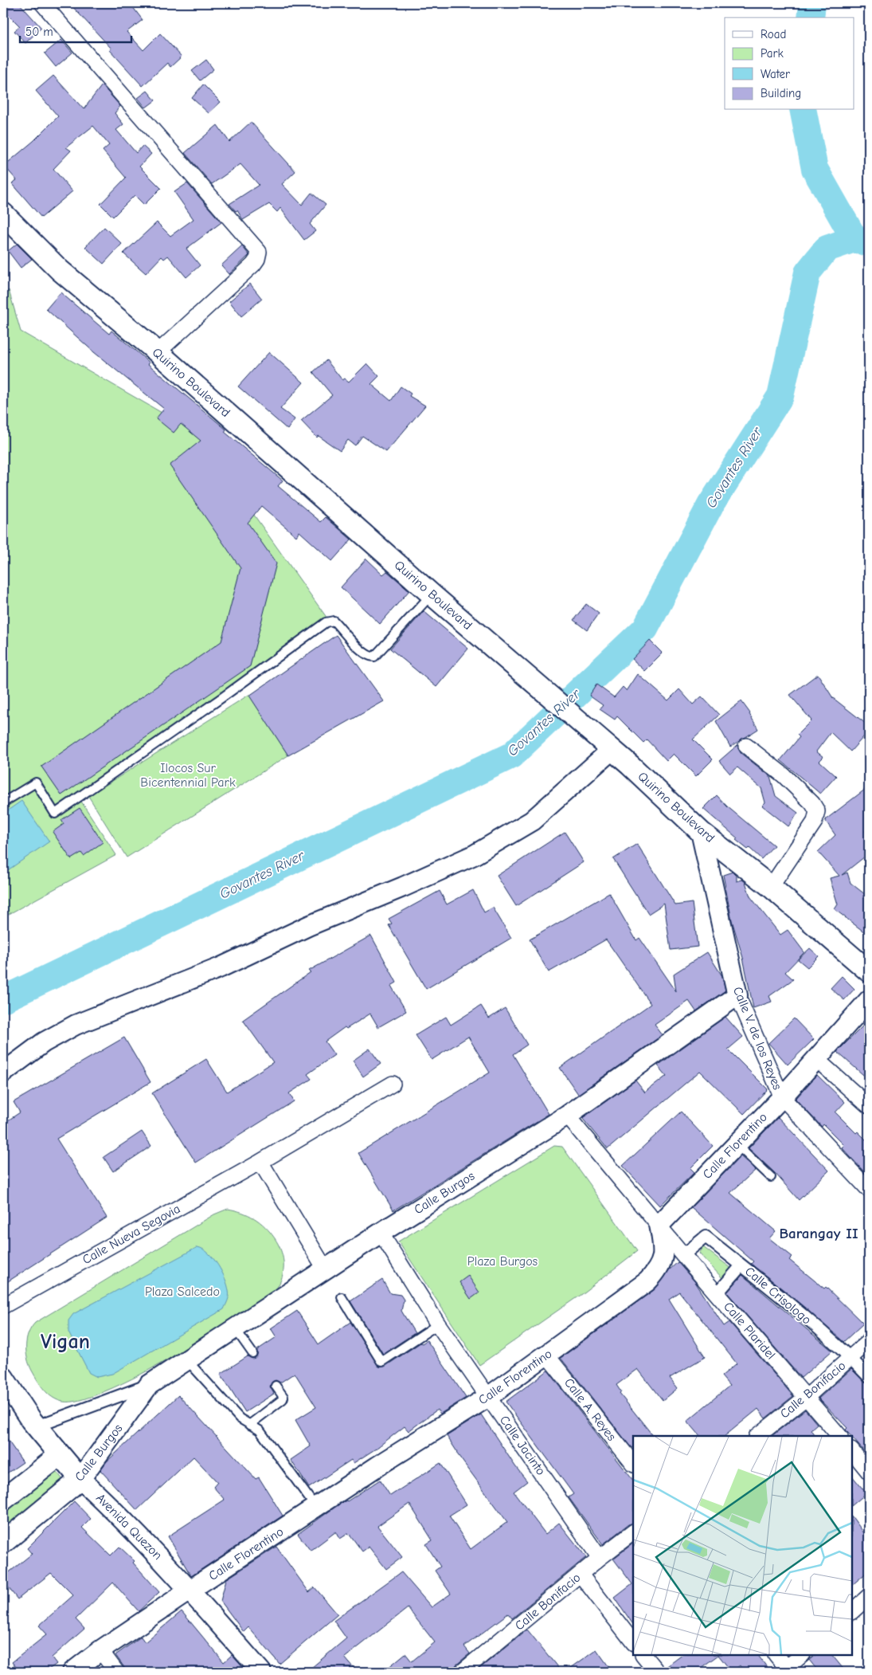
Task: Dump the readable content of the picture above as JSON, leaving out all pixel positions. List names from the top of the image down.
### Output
{
  "streets": {
    "main road": ["Quirino Boulevard", "Calle Burgos", "Avenida Quezon"],
    "street": [
      "Calle V. de los Reyes",
      "Calle Florentino",
      "Calle Nueva Segovia",
      "Calle Crisologo",
      "Calle Plaridel",
      "Calle Bonifacio",
      "Calle A. Reyes",
      "Calle Jacinto"
    ]
  },
  "crossings": [
    ["Quirino Boulevard", "Calle V. de los Reyes"],
    ["Calle V. de los Reyes", "Calle Florentino"],
    ["Calle V. de los Reyes", "Calle Burgos"],
    ["Calle Florentino", "Calle Plaridel"],
    ["Calle Florentino", "Calle A. Reyes"],
    ["Calle Florentino", "Calle Jacinto"],
    ["Calle Florentino", "Avenida Quezon"],
    ["Calle Burgos", "Calle Jacinto"],
    ["Calle Burgos", "Avenida Quezon"],
    ["Calle Crisologo", "Calle Plaridel"],
    ["Calle Crisologo", "Calle Bonifacio"],
    ["Calle Plaridel", "Calle Bonifacio"],
    ["Calle Bonifacio", "Calle Jacinto"]
  ],
  "districts": ["Barangay II", "Vigan"],
  "water": ["Govantes River"],
  "parks": ["Ilocos Sur Bicentennial Park", "Plaza Burgos", "Plaza Salcedo"],
  "legend": [
    "Road",
    "Park",
    "Water",
    "Building"
  ],
  "scale_bar": "50 m"
}
